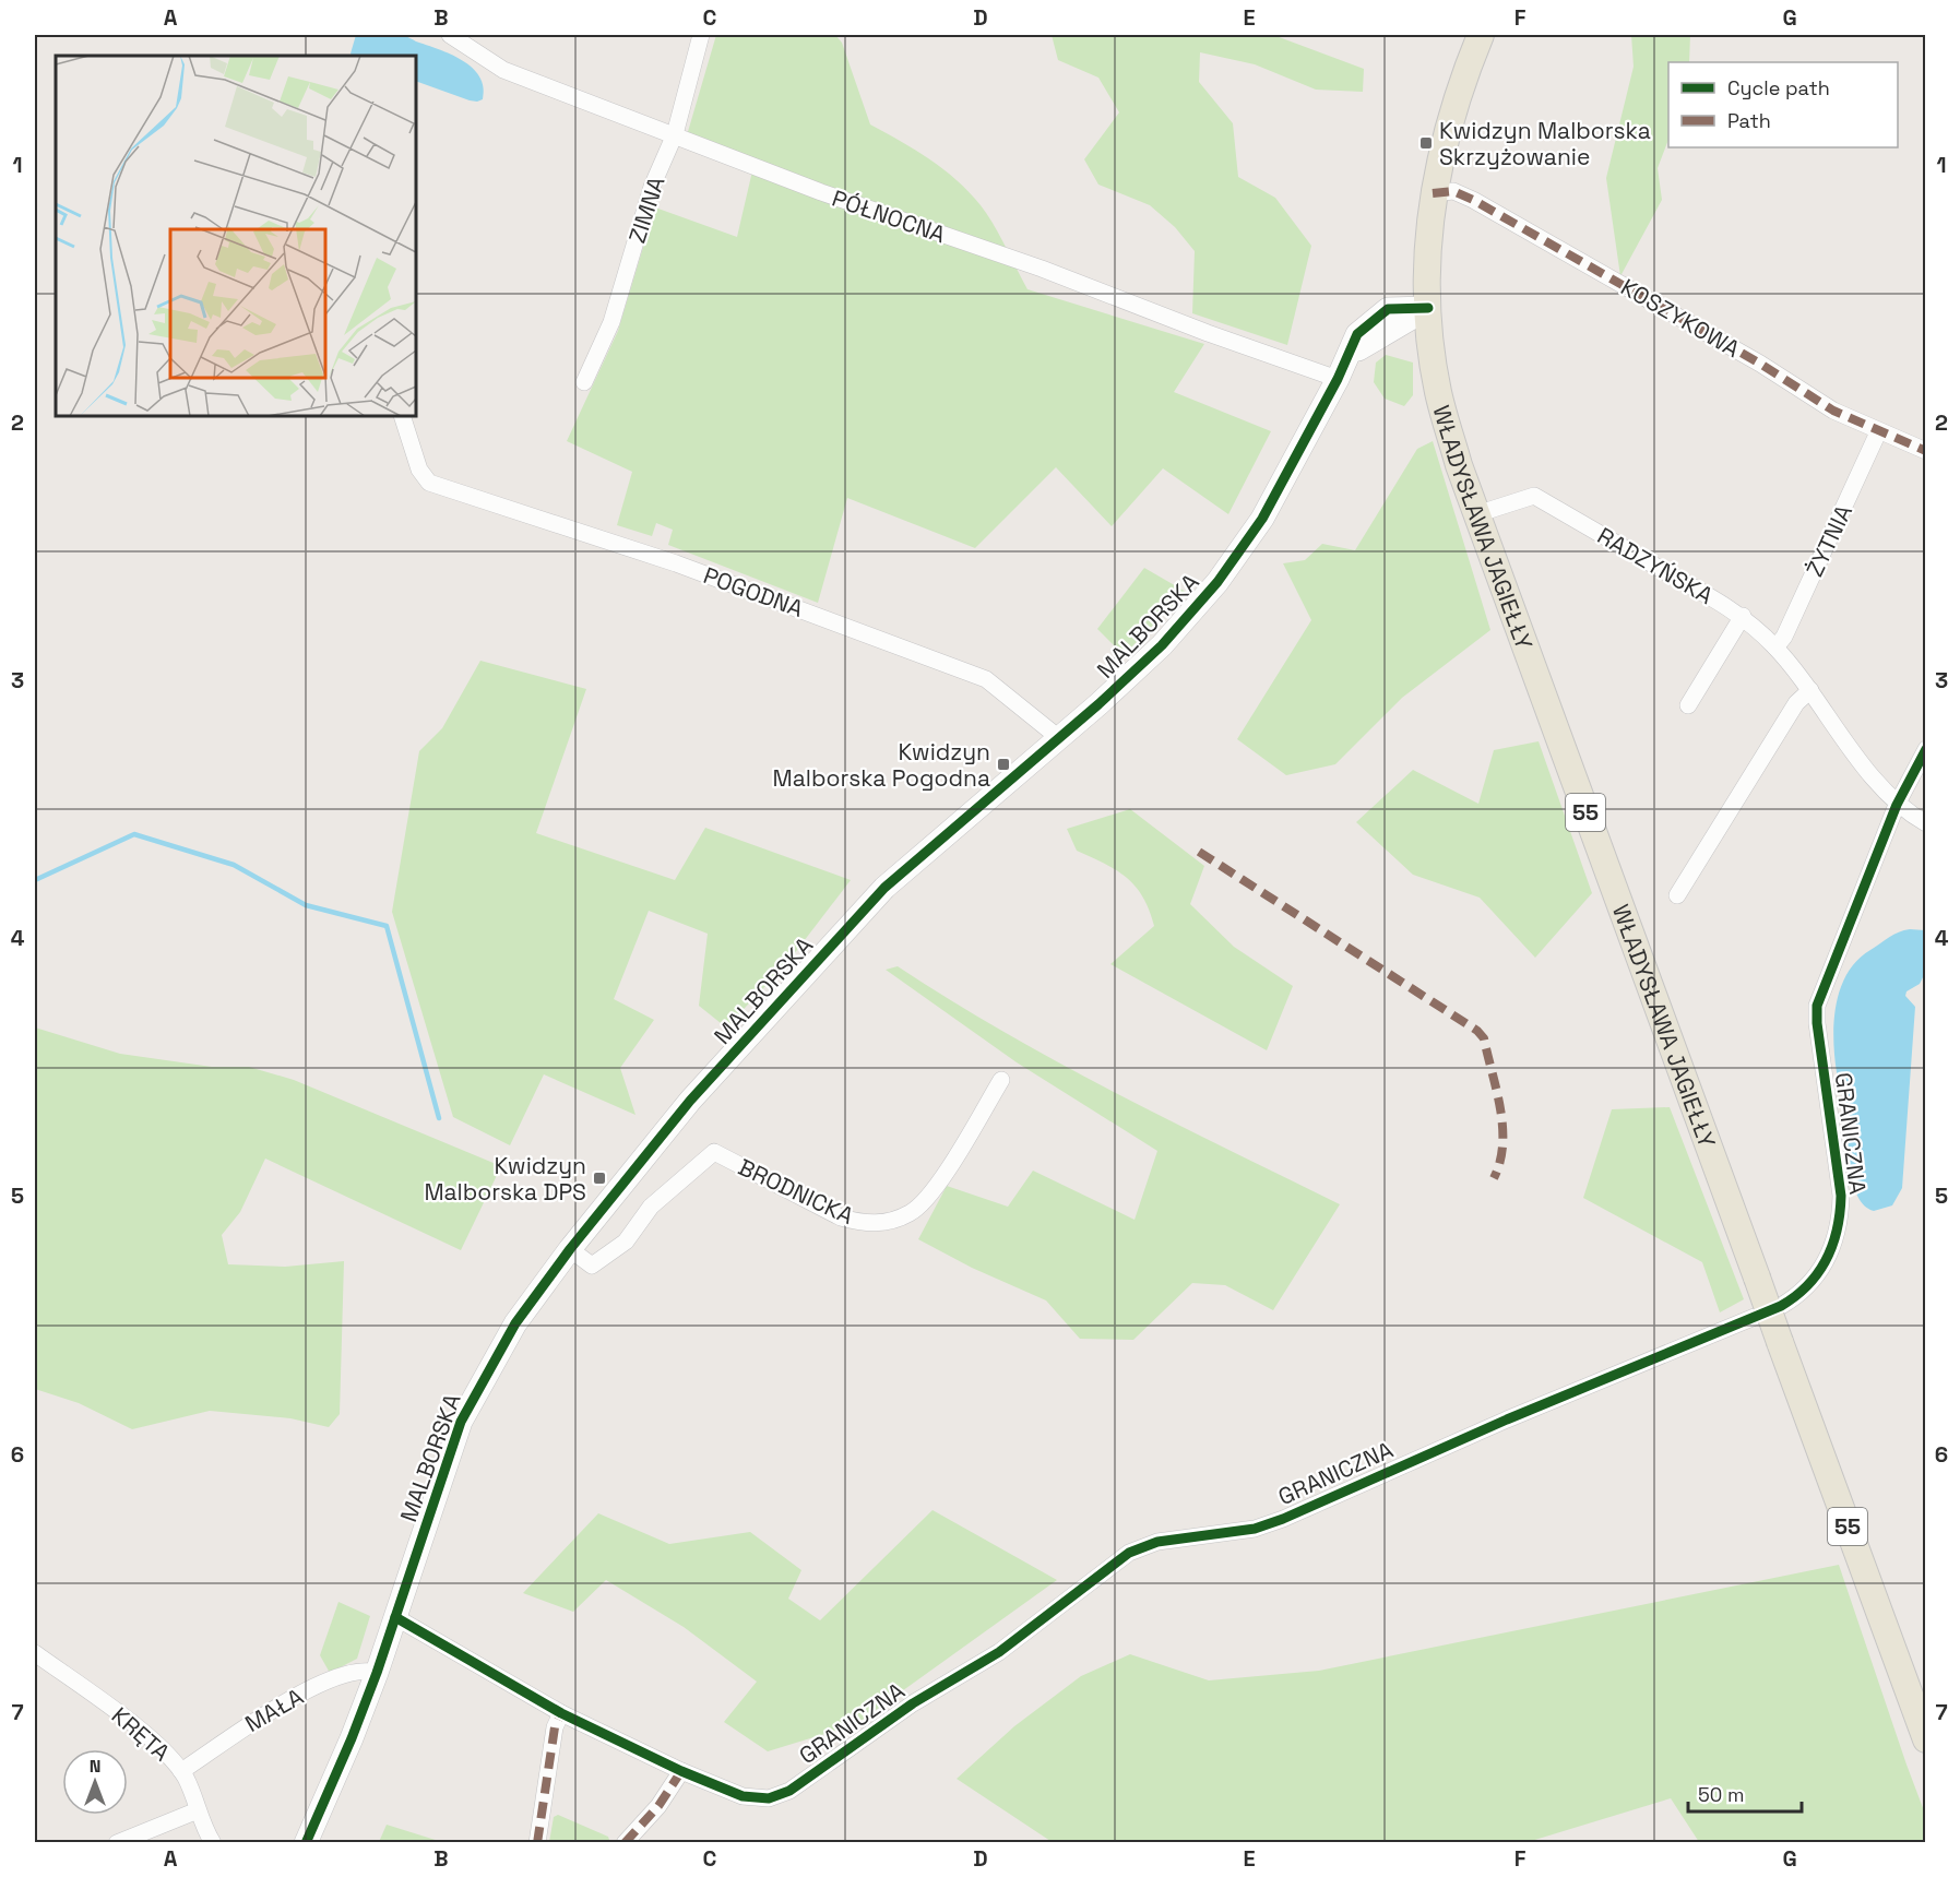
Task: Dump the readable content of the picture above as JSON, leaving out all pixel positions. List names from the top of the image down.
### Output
{
  "streets": {
    "main road": ["WŁADYSŁAWA JAGIEŁŁY", "55"],
    "street": [
      "ZIMNA",
      "PÓŁNOCNA",
      "KOSZYKOWA",
      "ŻYTNIA",
      "RADZYŃSKA",
      "POGODNA",
      "MALBORSKA",
      "GRANICZNA",
      "BRODNICKA",
      "MAŁA",
      "KRĘTA"
    ]
  },
  "crossings": [
    ["ZIMNA", "PÓŁNOCNA"],
    ["PÓŁNOCNA", "MALBORSKA"],
    ["KOSZYKOWA", "ŻYTNIA"],
    ["KOSZYKOWA", "55"],
    ["WŁADYSŁAWA JAGIEŁŁY", "RADZYŃSKA"],
    ["WŁADYSŁAWA JAGIEŁŁY", "MALBORSKA"],
    ["WŁADYSŁAWA JAGIEŁŁY", "55"],
    ["ŻYTNIA", "RADZYŃSKA"],
    ["RADZYŃSKA", "GRANICZNA"],
    ["POGODNA", "MALBORSKA"],
    ["MALBORSKA", "55"],
    ["MALBORSKA", "GRANICZNA"],
    ["MALBORSKA", "BRODNICKA"],
    ["MALBORSKA", "MAŁA"],
    ["MAŁA", "KRĘTA"]
  ],
  "places": {
    "transit": ["Kwidzyn Malborska Skrzyżowanie", "Kwidzyn Malborska Pogodna", "Kwidzyn Malborska DPS"]
  },
  "legend": ["Cycle path", "Path"],
  "scale_bar": "50 m",
  "north": "top",
  "grid": {
    "columns": [
      "A",
      "B",
      "C",
      "D",
      "E",
      "F",
      "G"
    ],
    "rows": [
      "1",
      "2",
      "3",
      "4",
      "5",
      "6",
      "7"
    ]
  }
}
